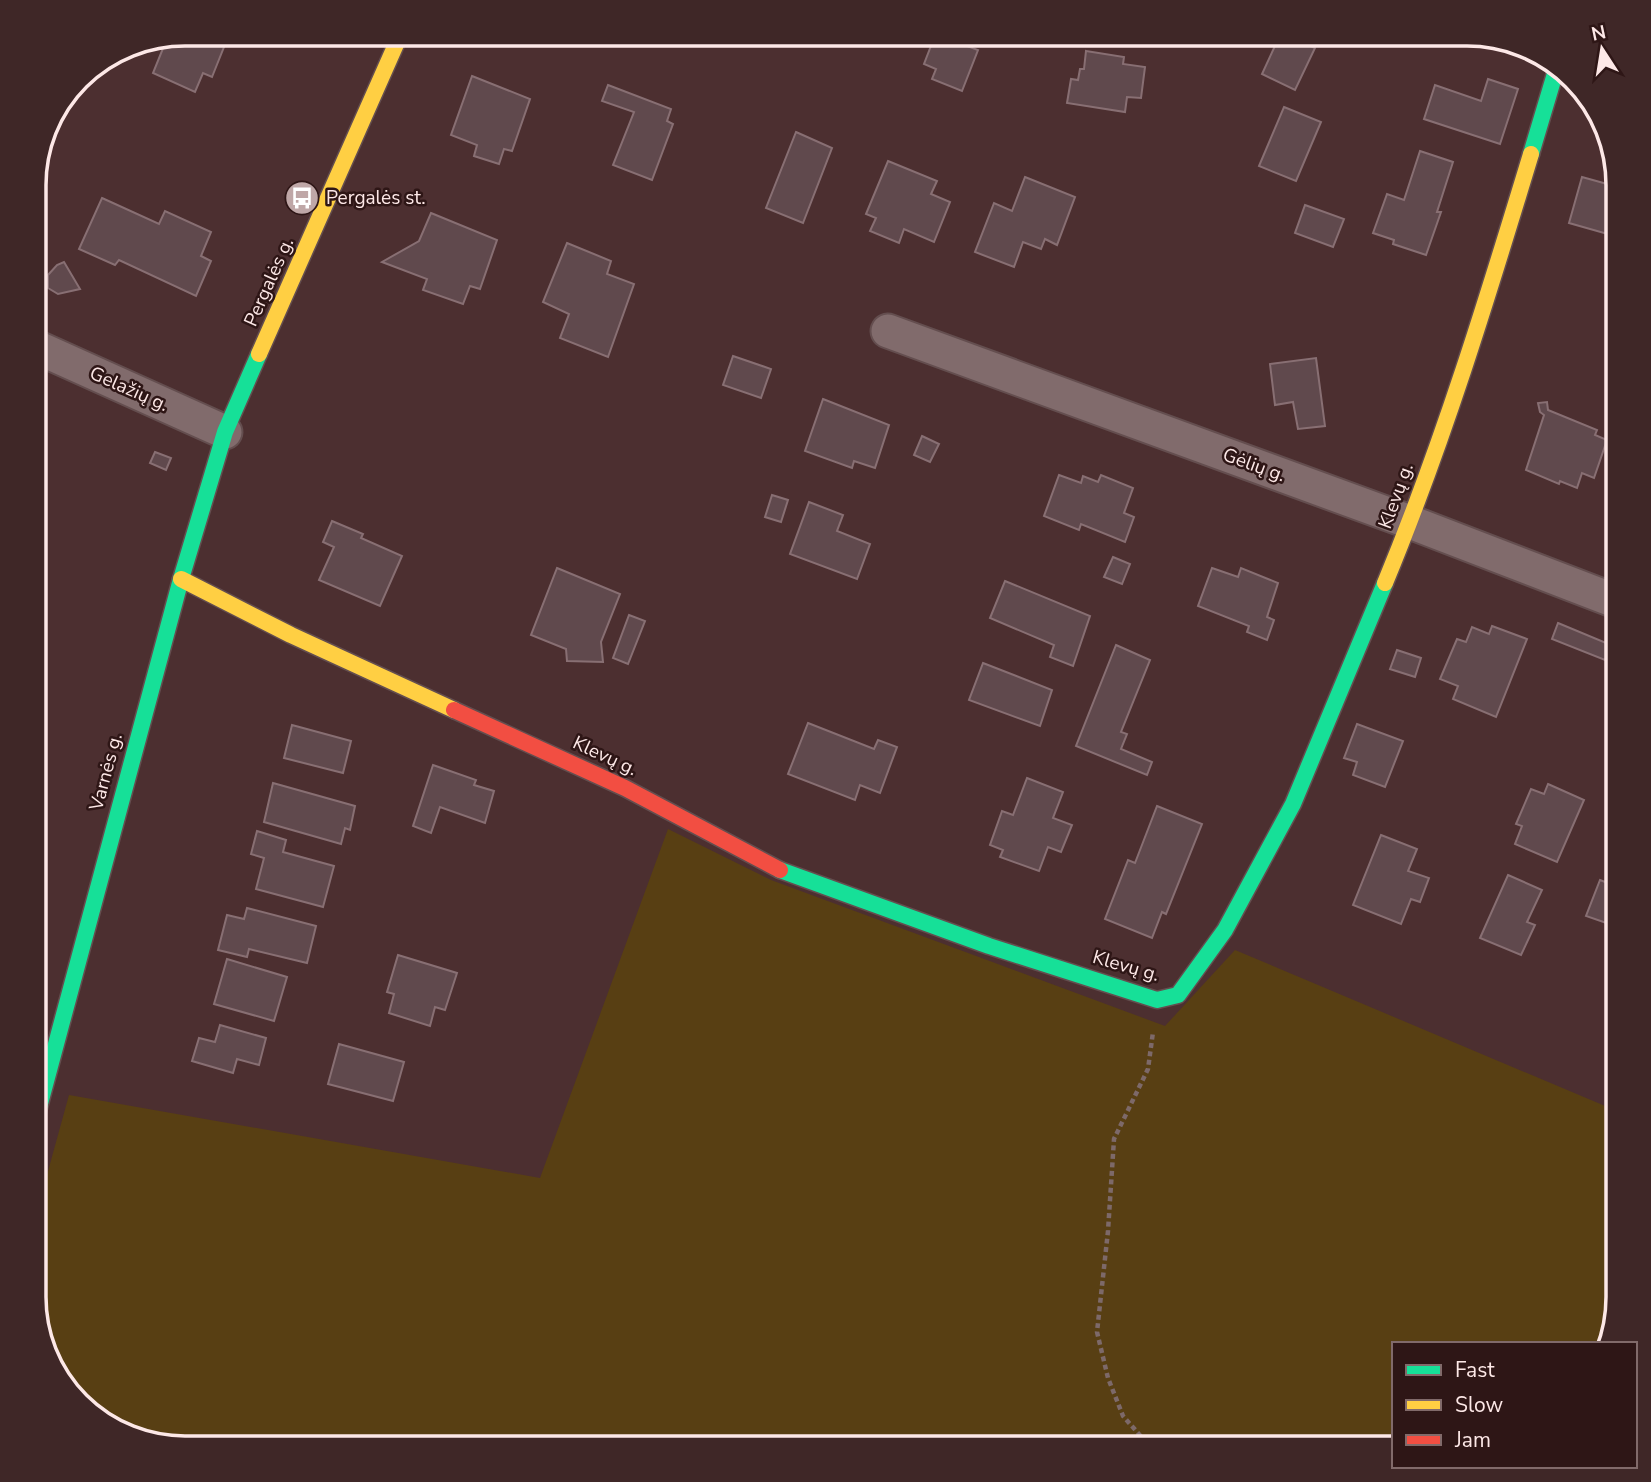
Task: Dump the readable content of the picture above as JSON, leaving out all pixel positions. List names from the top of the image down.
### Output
{
  "streets": {
    "street": [
      "Pergalės g.",
      "Gelažių g.",
      "Gėlių g.",
      "Klevų g.",
      "Varnės g."
    ]
  },
  "crossings": [
    ["Pergalės g.", "Gelažių g."],
    ["Pergalės g.", "Varnės g."],
    ["Gelažių g.", "Varnės g."],
    ["Gėlių g.", "Klevų g."],
    ["Klevų g.", "Varnės g."]
  ],
  "places": {
    "bus stop": ["Pergalės st."]
  },
  "legend": ["Fast", "Slow", "Jam"],
  "north": "top"
}
